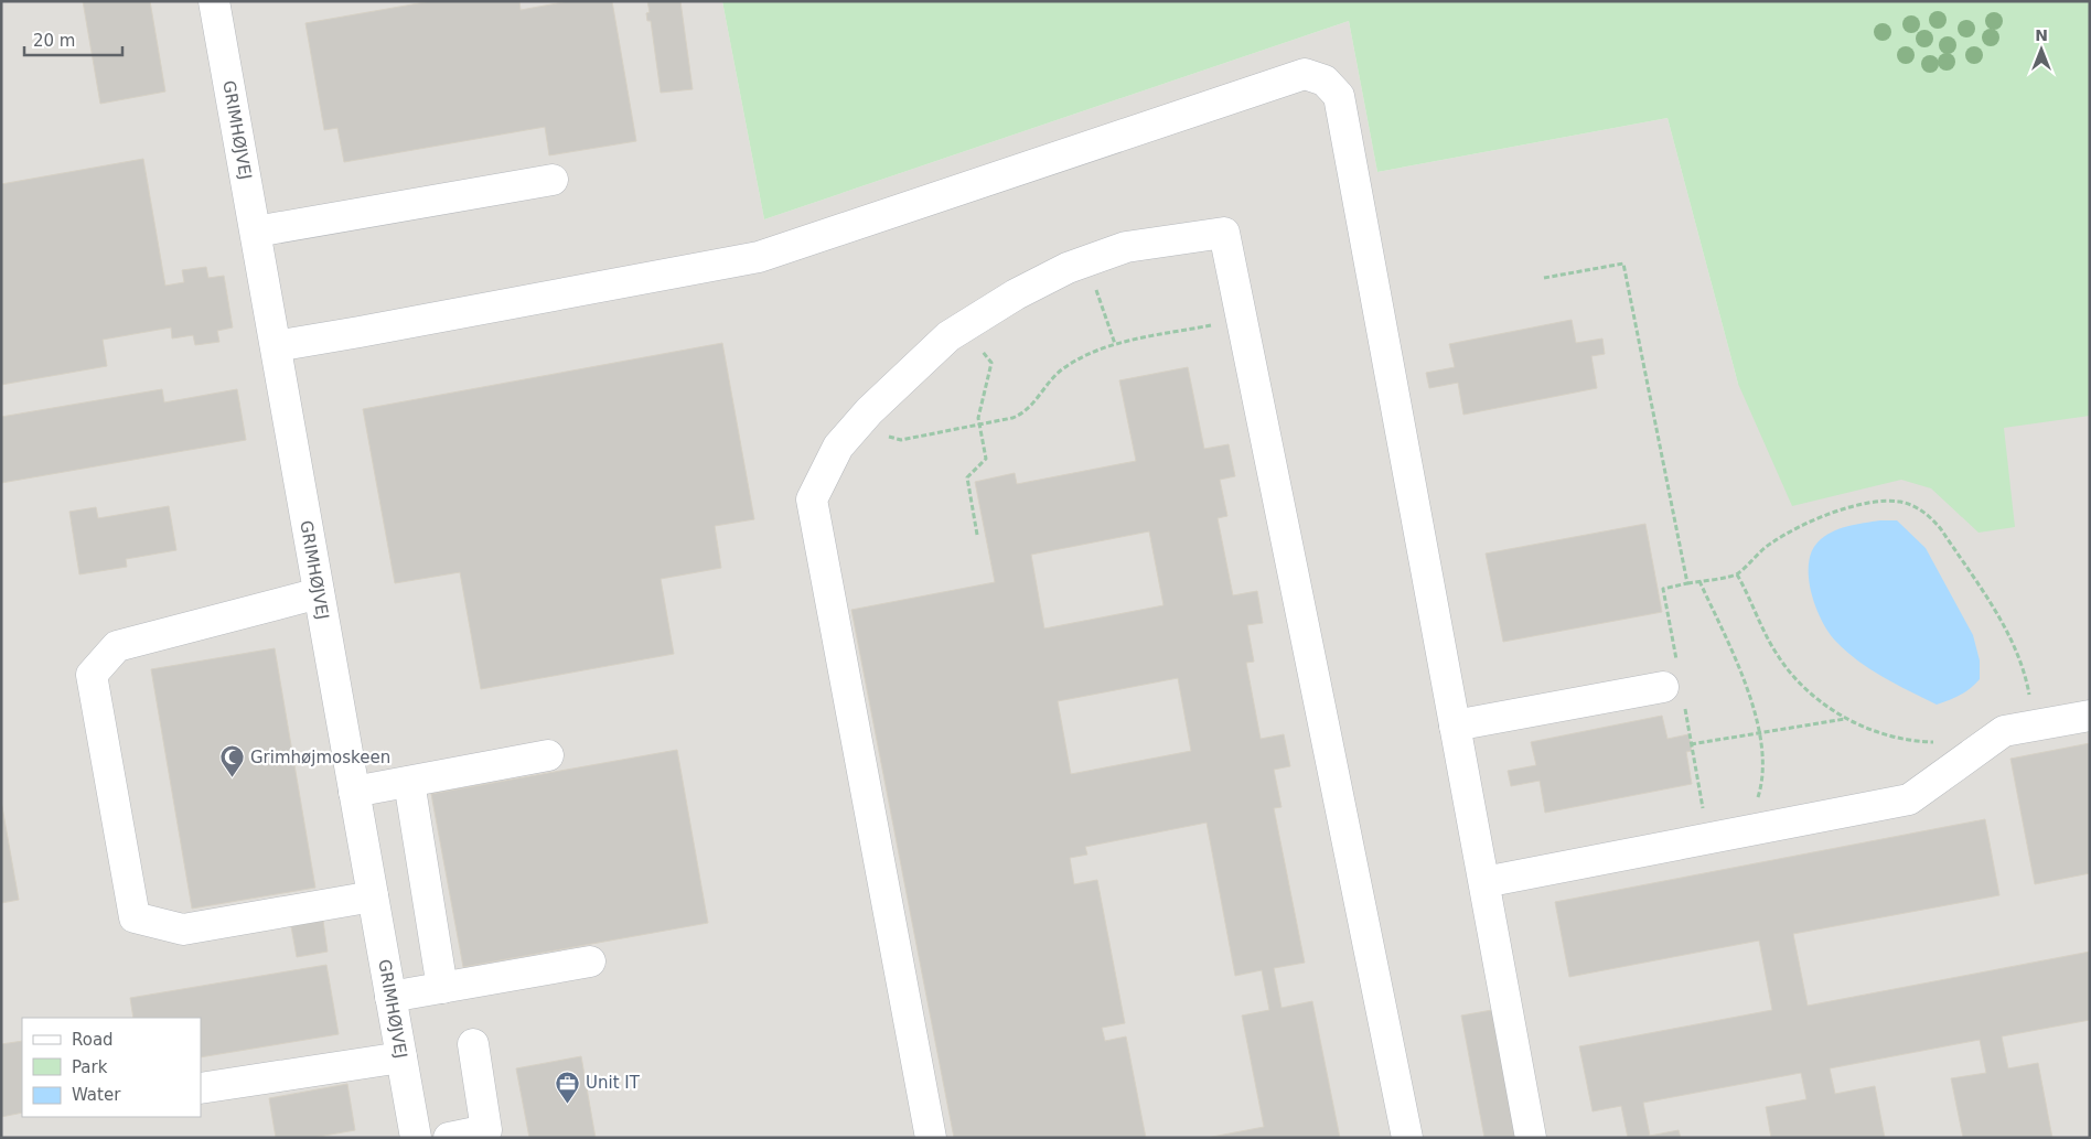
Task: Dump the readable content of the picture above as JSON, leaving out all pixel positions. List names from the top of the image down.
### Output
{
  "streets": {
    "street": ["GRIMHØJVEJ"]
  },
  "places": {
    "mosque": ["Grimhøjmoskeen"],
    "office": ["Unit IT"]
  },
  "legend": ["Road", "Park", "Water"],
  "scale_bar": "20 m",
  "north": "top"
}
